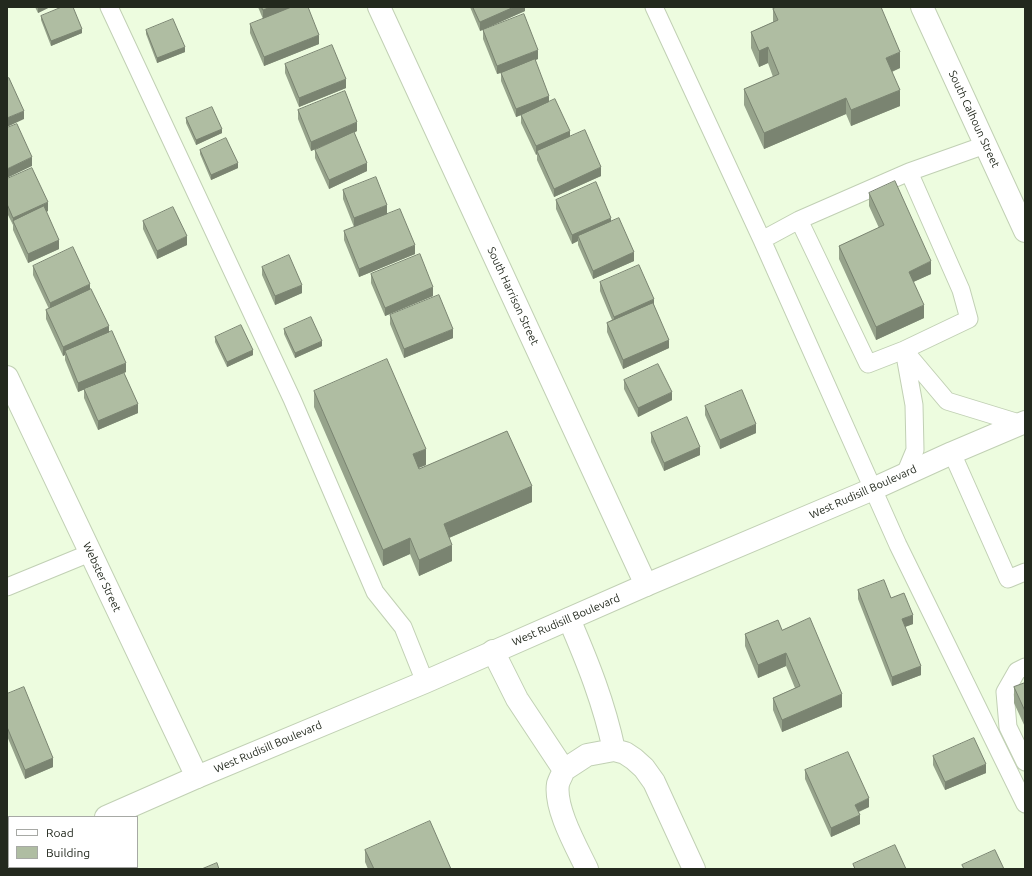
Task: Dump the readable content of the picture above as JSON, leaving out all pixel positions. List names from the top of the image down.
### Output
{
  "streets": {
    "street": [
      "South Calhoun Street",
      "South Harrison Street",
      "West Rudisill Boulevard",
      "Webster Street"
    ]
  },
  "crossings": [
    ["South Harrison Street", "West Rudisill Boulevard"],
    ["West Rudisill Boulevard", "Webster Street"]
  ],
  "legend": ["Road", "Building"]
}
